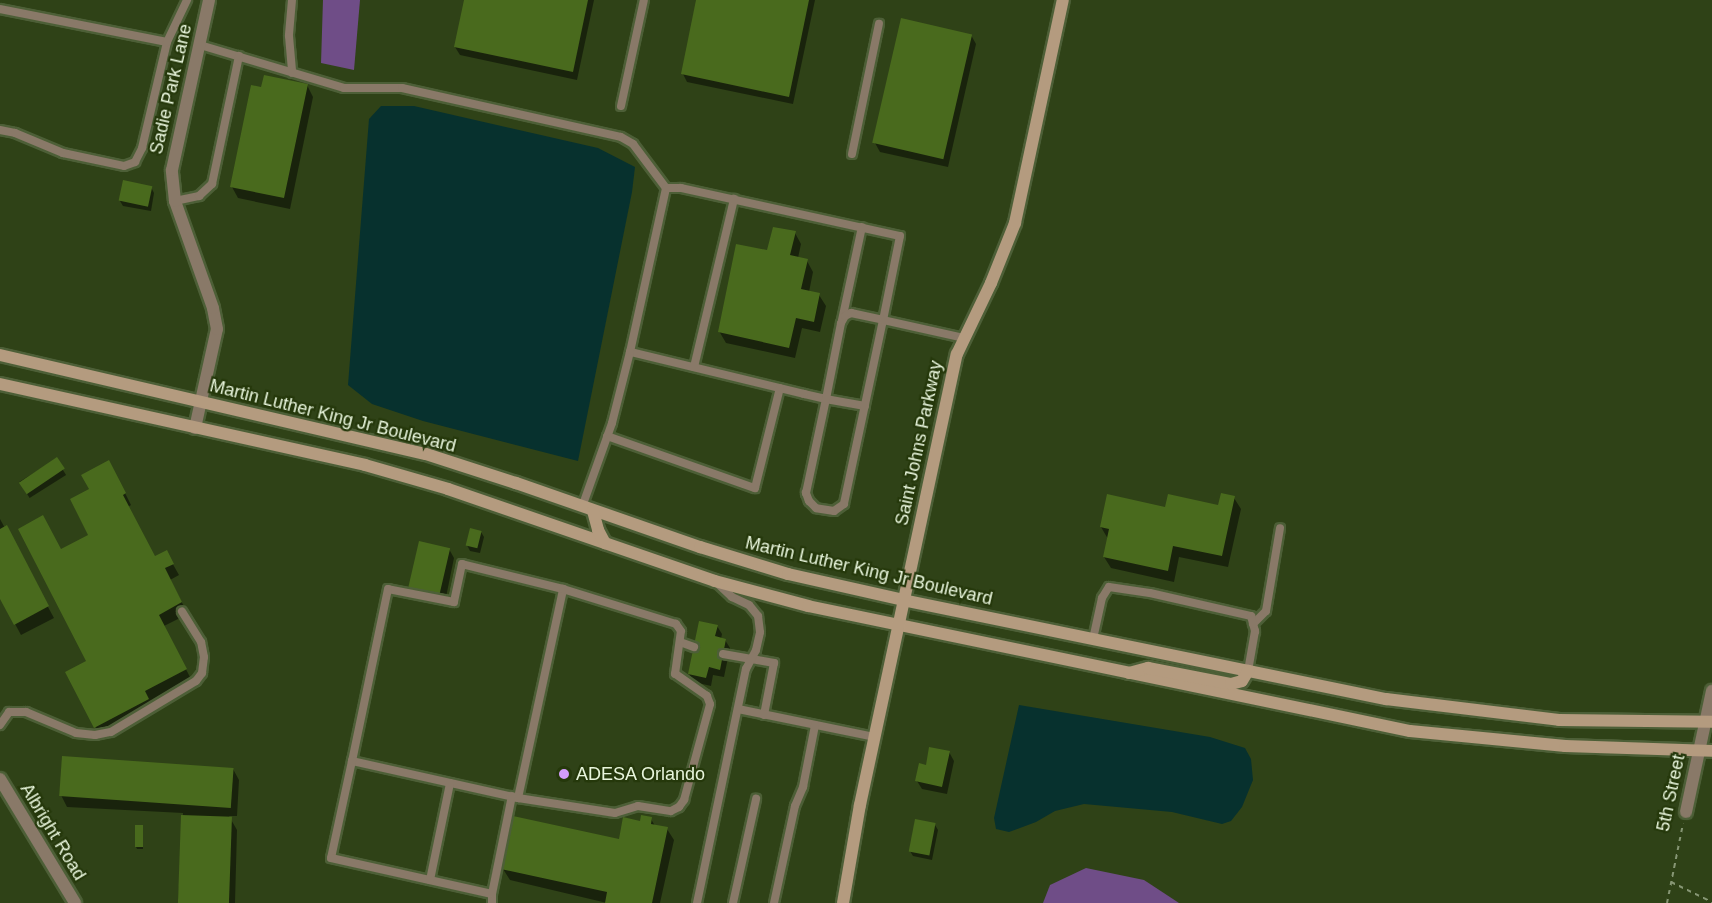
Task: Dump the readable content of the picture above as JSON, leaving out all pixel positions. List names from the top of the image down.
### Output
{
  "streets": {
    "main road": ["Martin Luther King Jr Boulevard", "Saint Johns Parkway"],
    "street": ["Sadie Park Lane", "5th Street", "Albright Road"]
  },
  "crossings": [
    ["Sadie Park Lane", "Martin Luther King Jr Boulevard"],
    ["Martin Luther King Jr Boulevard", "Saint Johns Parkway"],
    ["Martin Luther King Jr Boulevard", "5th Street"]
  ],
  "places": ["ADESA Orlando"]
}
